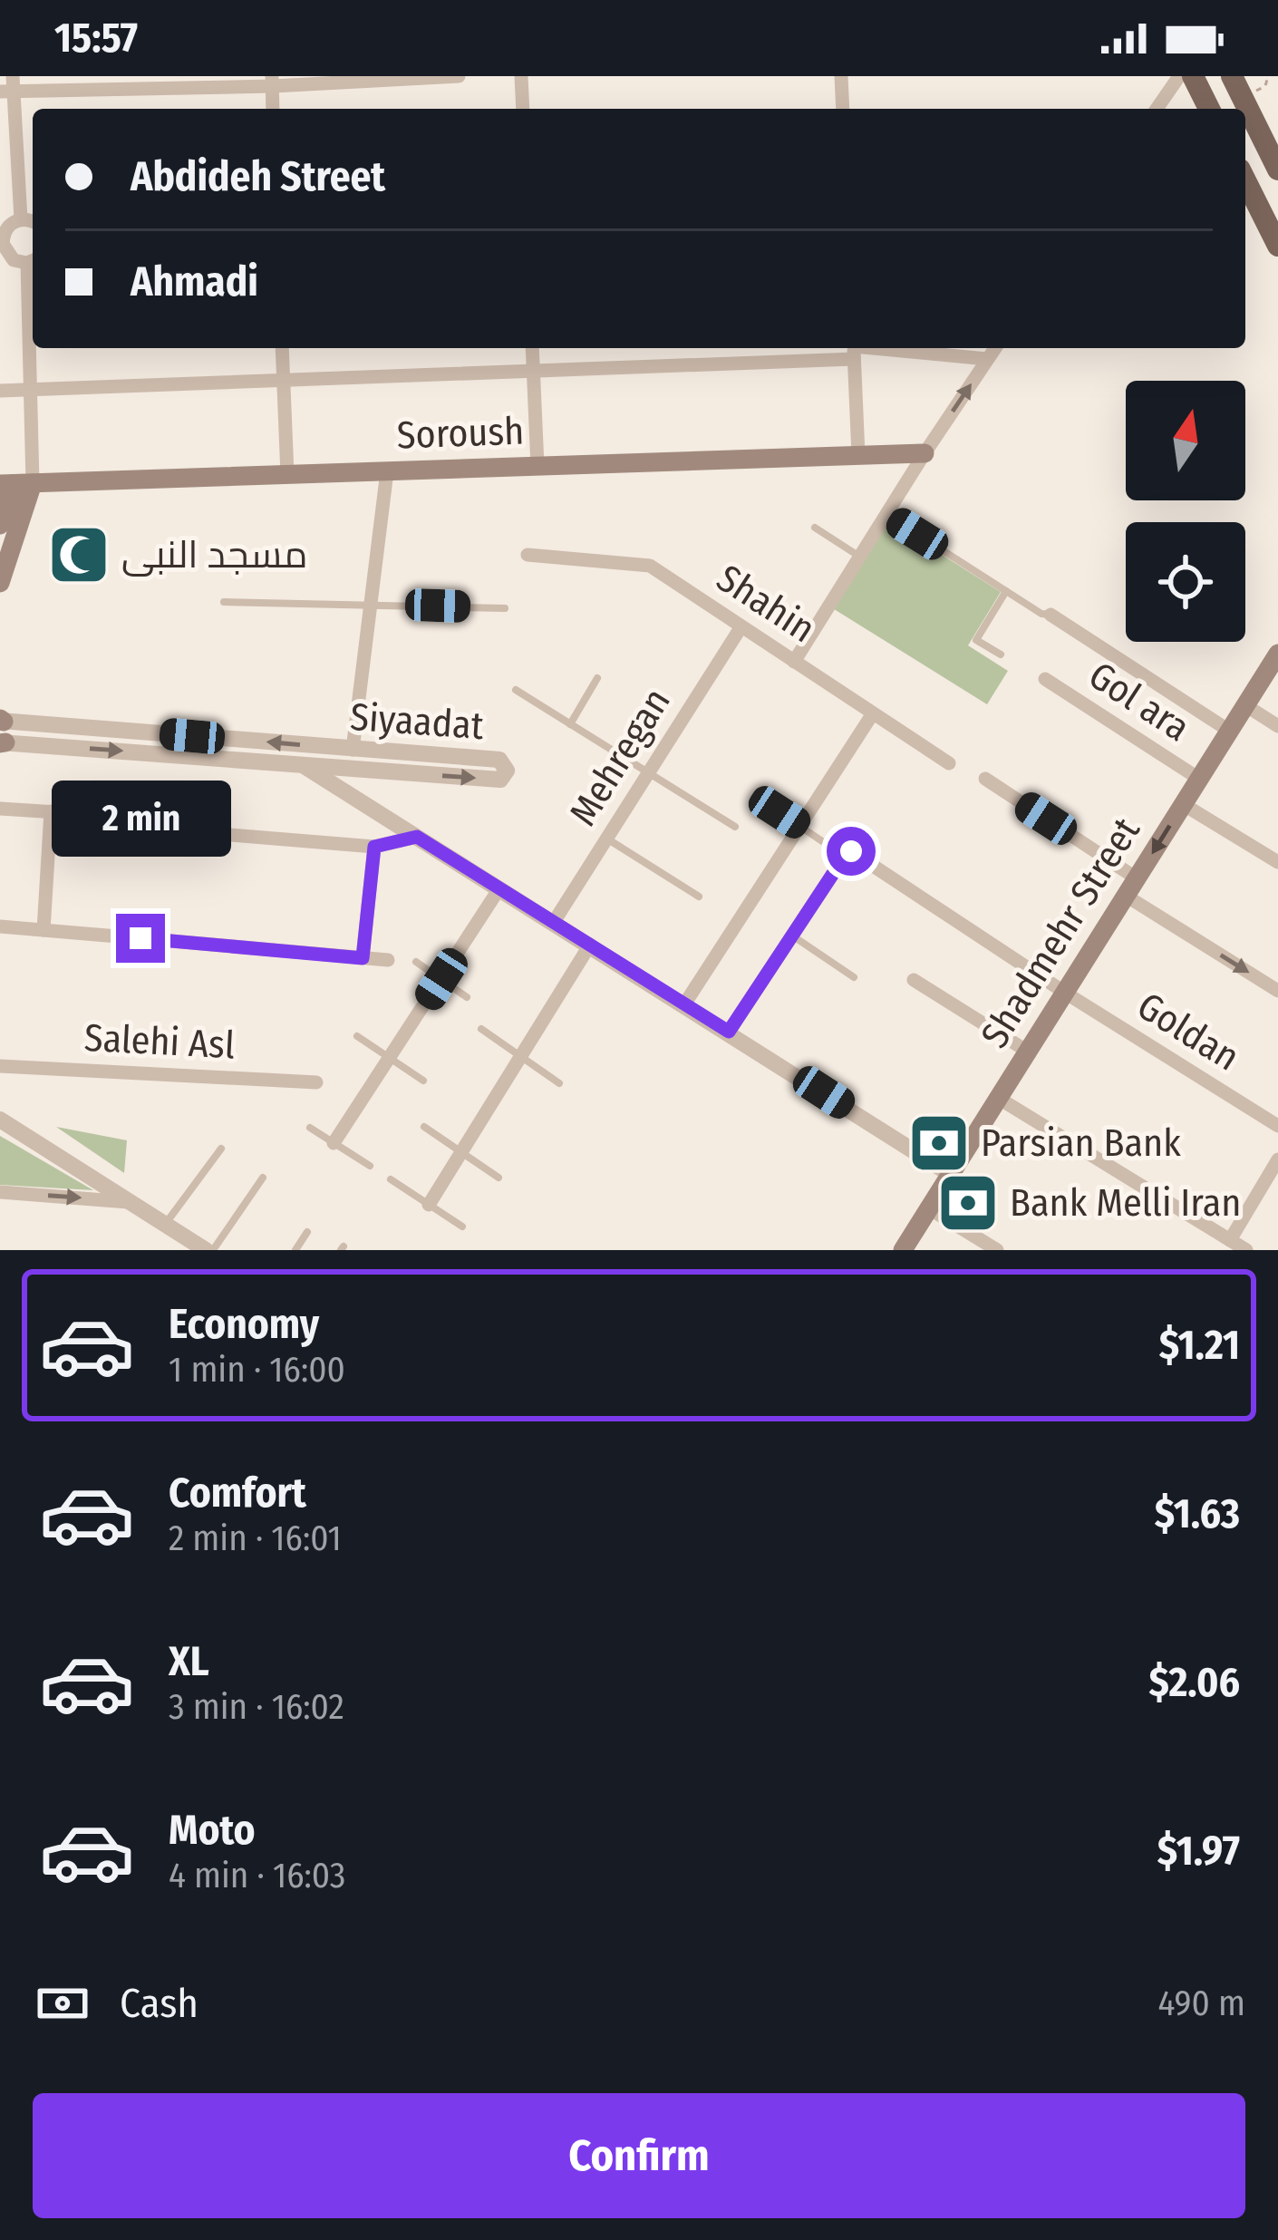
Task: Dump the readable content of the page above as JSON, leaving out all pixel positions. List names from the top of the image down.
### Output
{
  "streets": {
    "main road": ["Soroush", "Shadmehr Street"],
    "street": [
      "Shahin",
      "Gol ara",
      "Siyaadat",
      "Mehregan",
      "Goldan",
      "Salehi Asl"
    ]
  },
  "crossings": [
    ["Shahin", "Mehregan"],
    ["Gol ara", "Shadmehr Street"],
    ["Shadmehr Street", "Goldan"]
  ],
  "places": {
    "mosque": ["مسجد النبی"],
    "bank": ["Parsian Bank", "Bank Melli Iran"]
  },
  "north": "top",
  "page": {
    "status": "15:57",
    "banner": ["Abdideh Street", "Ahmadi"],
    "bubble": "2 min",
    "list": [
      {
        "name": "Economy",
        "note": "1 min · 16:00",
        "value": "$1.21"
      },
      {
        "name": "Comfort",
        "note": "2 min · 16:01",
        "value": "$1.63"
      },
      {
        "name": "XL",
        "note": "3 min · 16:02",
        "value": "$2.06"
      },
      {
        "name": "Moto",
        "note": "4 min · 16:03",
        "value": "$1.97"
      }
    ],
    "pay": ["Cash", "490 m"],
    "buttons": "Confirm"
  }
}
